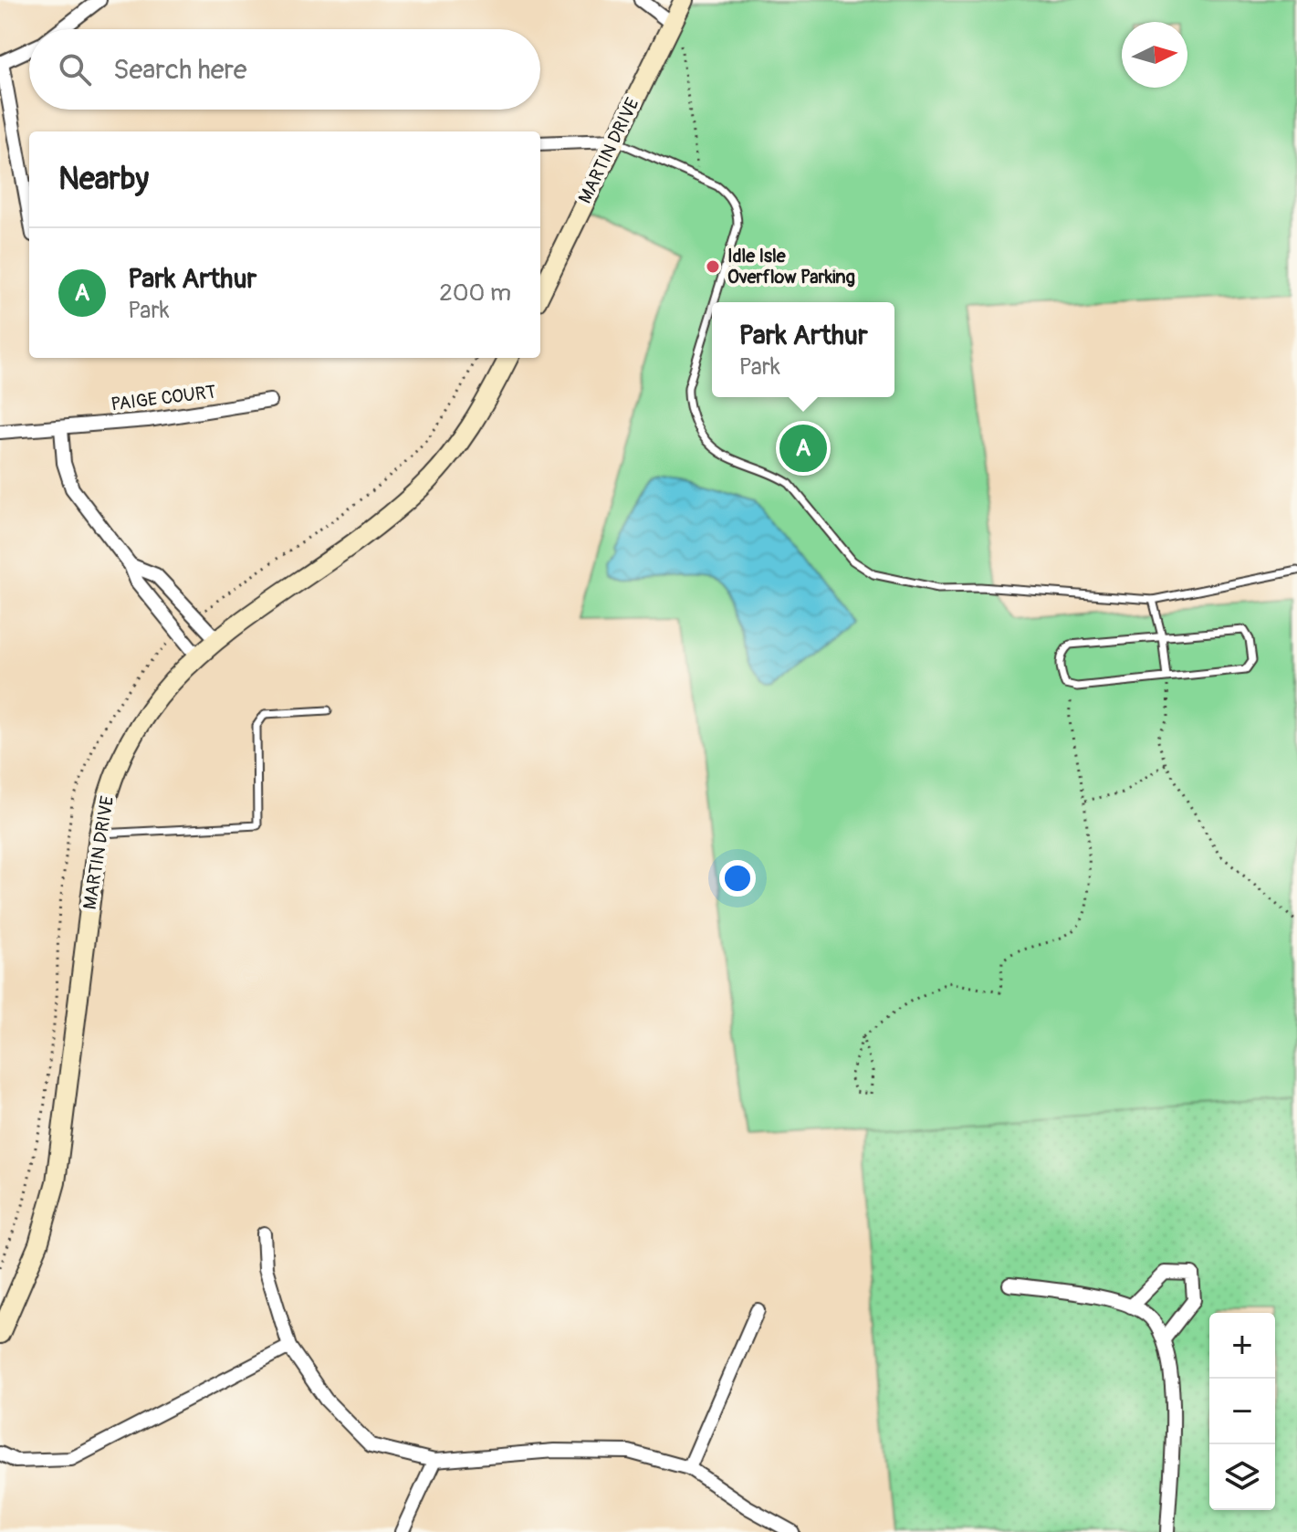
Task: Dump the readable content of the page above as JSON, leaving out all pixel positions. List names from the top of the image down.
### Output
{
  "streets": {
    "street": ["MARTIN DRIVE", "PAIGE COURT"]
  },
  "places": ["Idle Isle Overflow Parking"],
  "north": "right",
  "page": {
    "search": "Search here",
    "heading": "Nearby",
    "list": [
      {
        "mark": "A",
        "name": "Park Arthur",
        "note": "Park",
        "value": "200 m"
      }
    ],
    "popup": ["Park Arthur", "Park"],
    "pins": "A",
    "map_buttons": ["+", "−"]
  }
}
